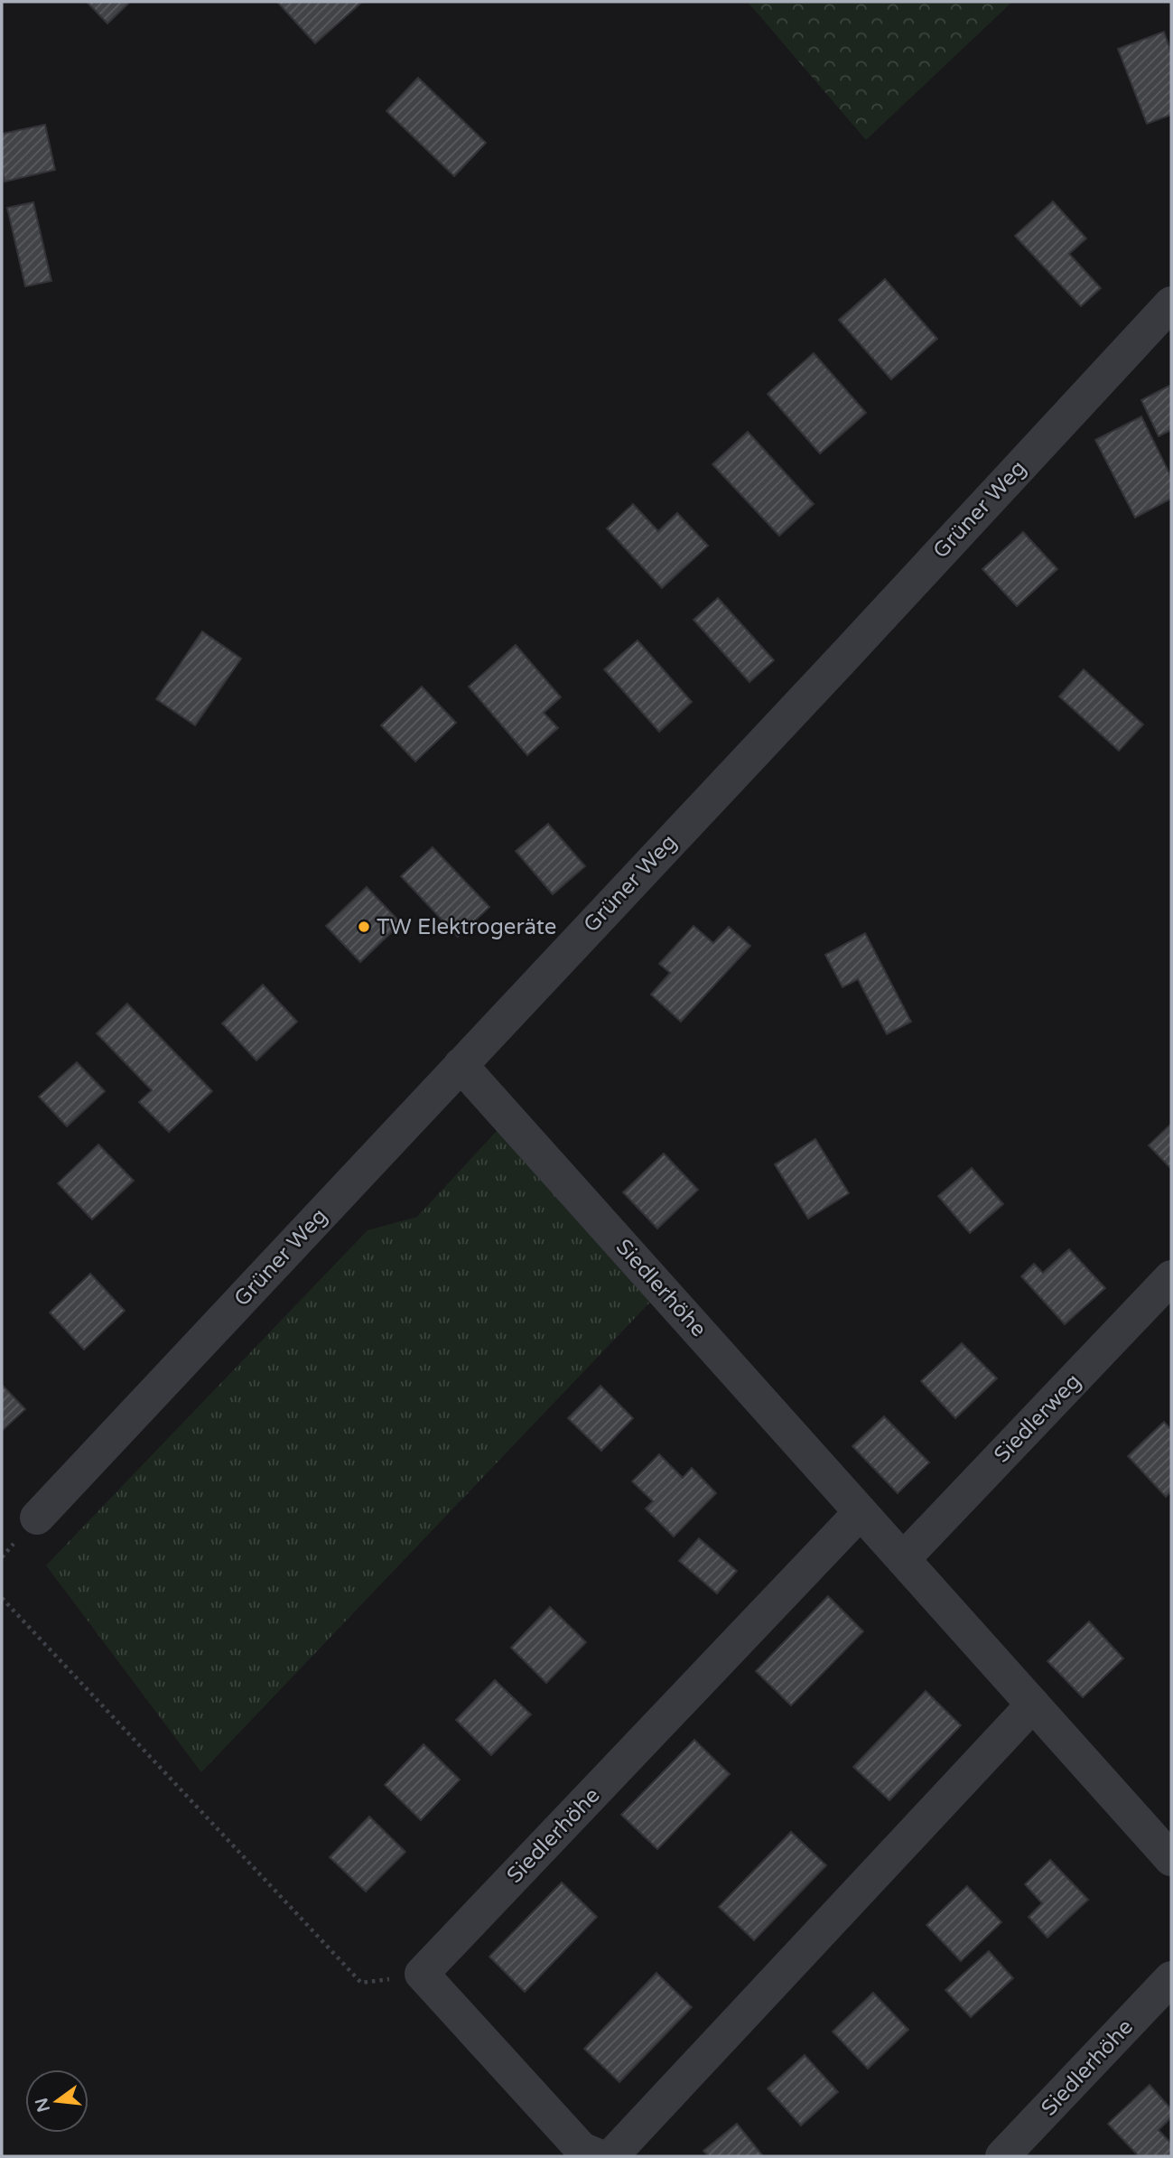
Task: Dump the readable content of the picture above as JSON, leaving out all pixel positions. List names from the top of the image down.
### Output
{
  "streets": {
    "street": ["Grüner Weg", "Siedlerhöhe", "Siedlerweg"]
  },
  "crossings": [
    ["Grüner Weg", "Siedlerhöhe"],
    ["Siedlerhöhe", "Siedlerweg"]
  ],
  "places": ["TW Elektrogeräte"],
  "north": "left"
}
